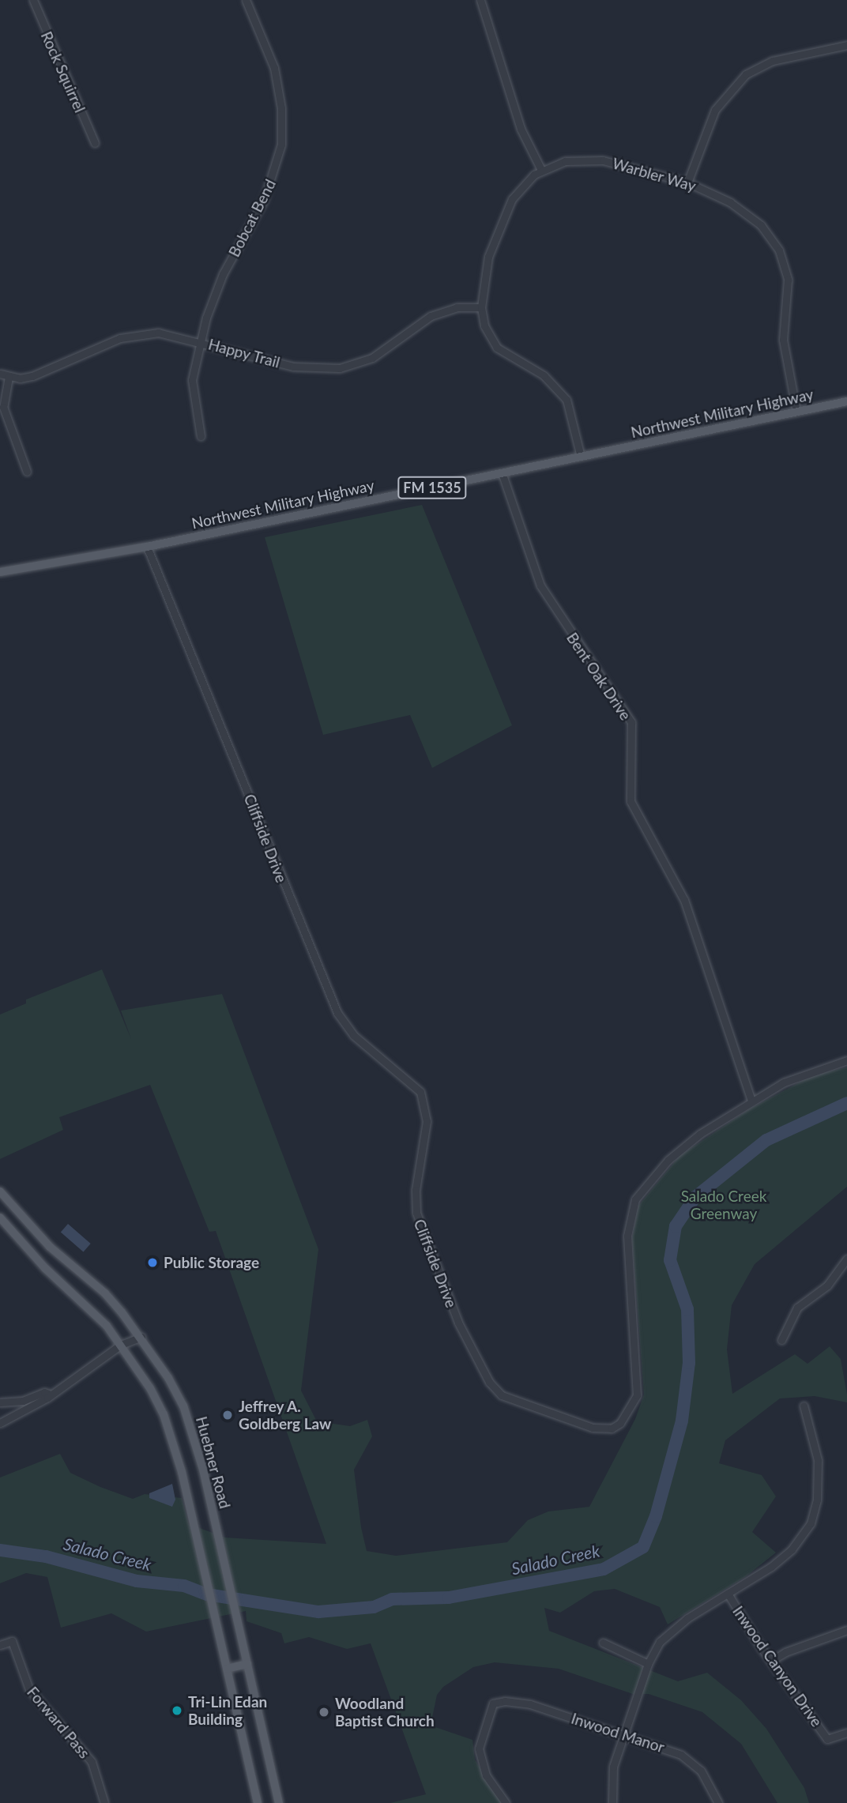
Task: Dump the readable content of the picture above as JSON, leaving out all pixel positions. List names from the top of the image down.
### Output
{
  "streets": {
    "main road": ["Northwest Military Highway", "FM 1535", "Huebner Road"],
    "street": [
      "Rock Squirrel",
      "Warbler Way",
      "Bobcat Bend",
      "Happy Trail",
      "Bent Oak Drive",
      "Cliffside Drive",
      "Inwood Canyon Drive",
      "Forward Pass",
      "Inwood Manor"
    ]
  },
  "crossings": [
    ["Warbler Way", "Northwest Military Highway"],
    ["Bobcat Bend", "Happy Trail"],
    ["Northwest Military Highway", "Bent Oak Drive"],
    ["Northwest Military Highway", "Cliffside Drive"],
    ["Bent Oak Drive", "Cliffside Drive"]
  ],
  "water": ["Salado Creek"],
  "parks": ["Salado Creek Greenway"],
  "places": [
    "Public Storage",
    "Jeffrey A. Goldberg Law",
    "Tri-Lin Edan Building",
    "Woodland Baptist Church"
  ]
}
